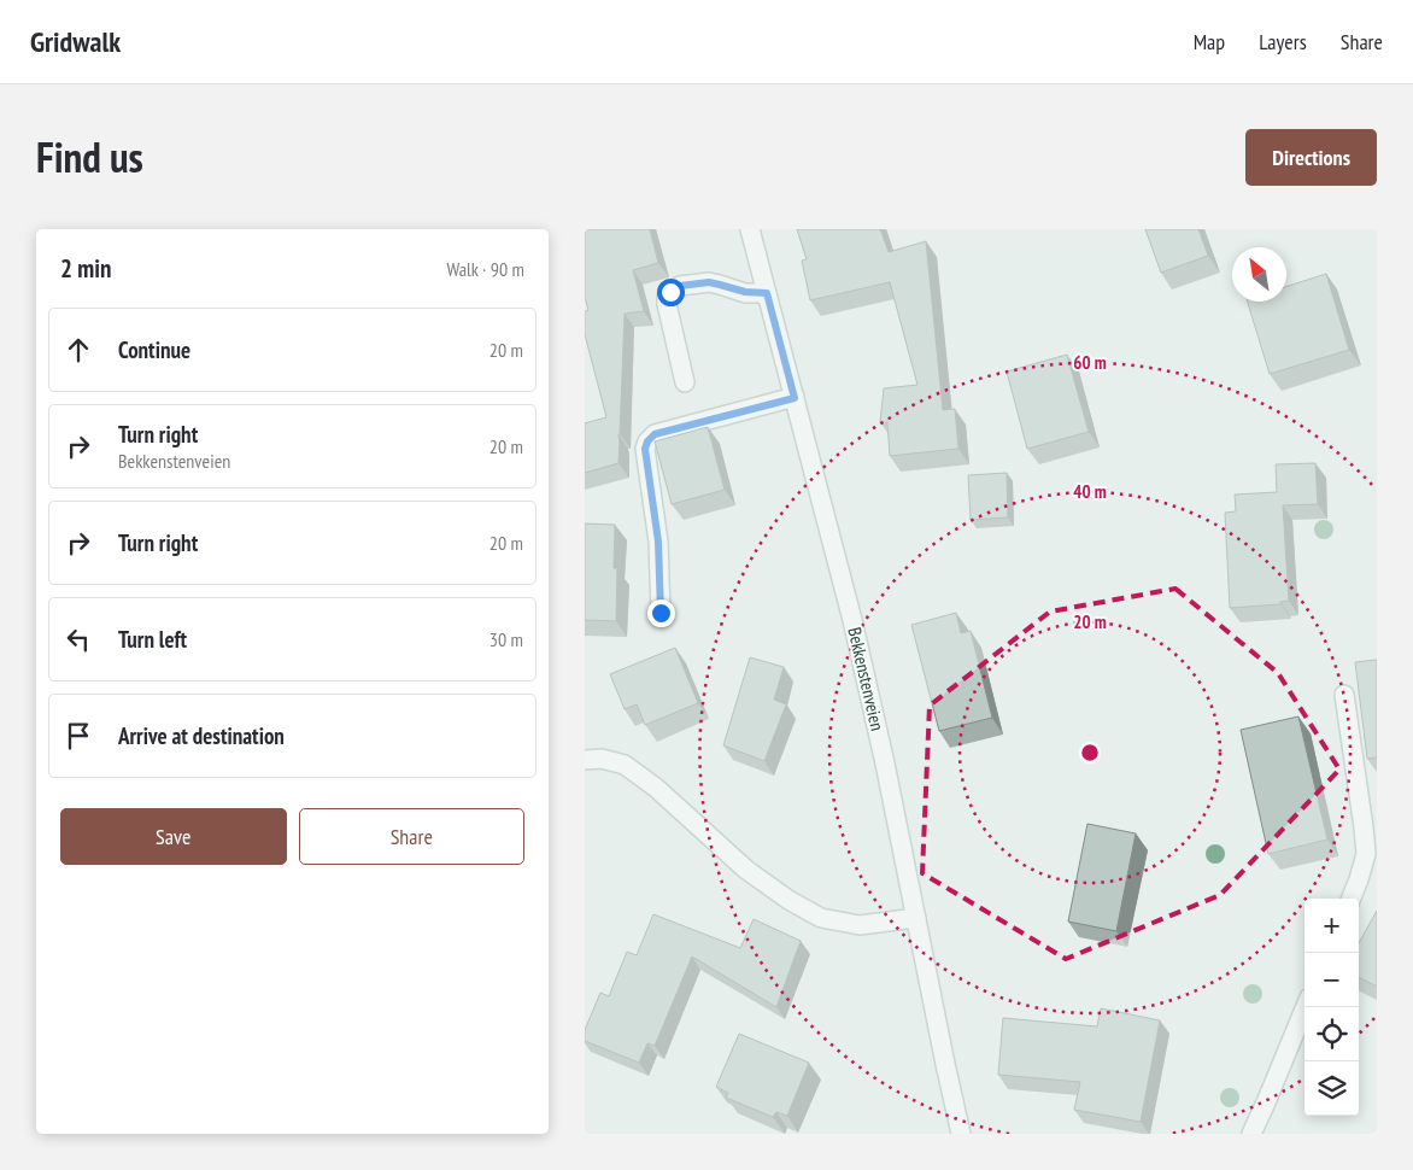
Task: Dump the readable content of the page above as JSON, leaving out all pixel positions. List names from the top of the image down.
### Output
{
  "streets": {
    "street": ["Bekkenstenveien"]
  },
  "north": "top left",
  "page": {
    "header": "Gridwalk",
    "nav": ["Map", "Layers", "Share"],
    "title": "Find us",
    "buttons": [
      "Directions",
      ["Save", "Share"]
    ],
    "heading": ["2 min", "Walk · 90 m"],
    "list": [
      ["Continue", "20 m"],
      ["Turn right", "Bekkenstenveien", "20 m"],
      ["Turn right", "20 m"],
      ["Turn left", "30 m"],
      "Arrive at destination"
    ],
    "map_buttons": ["+", "−"]
  },
  "rings": ["60 m", "40 m", "20 m"]
}
